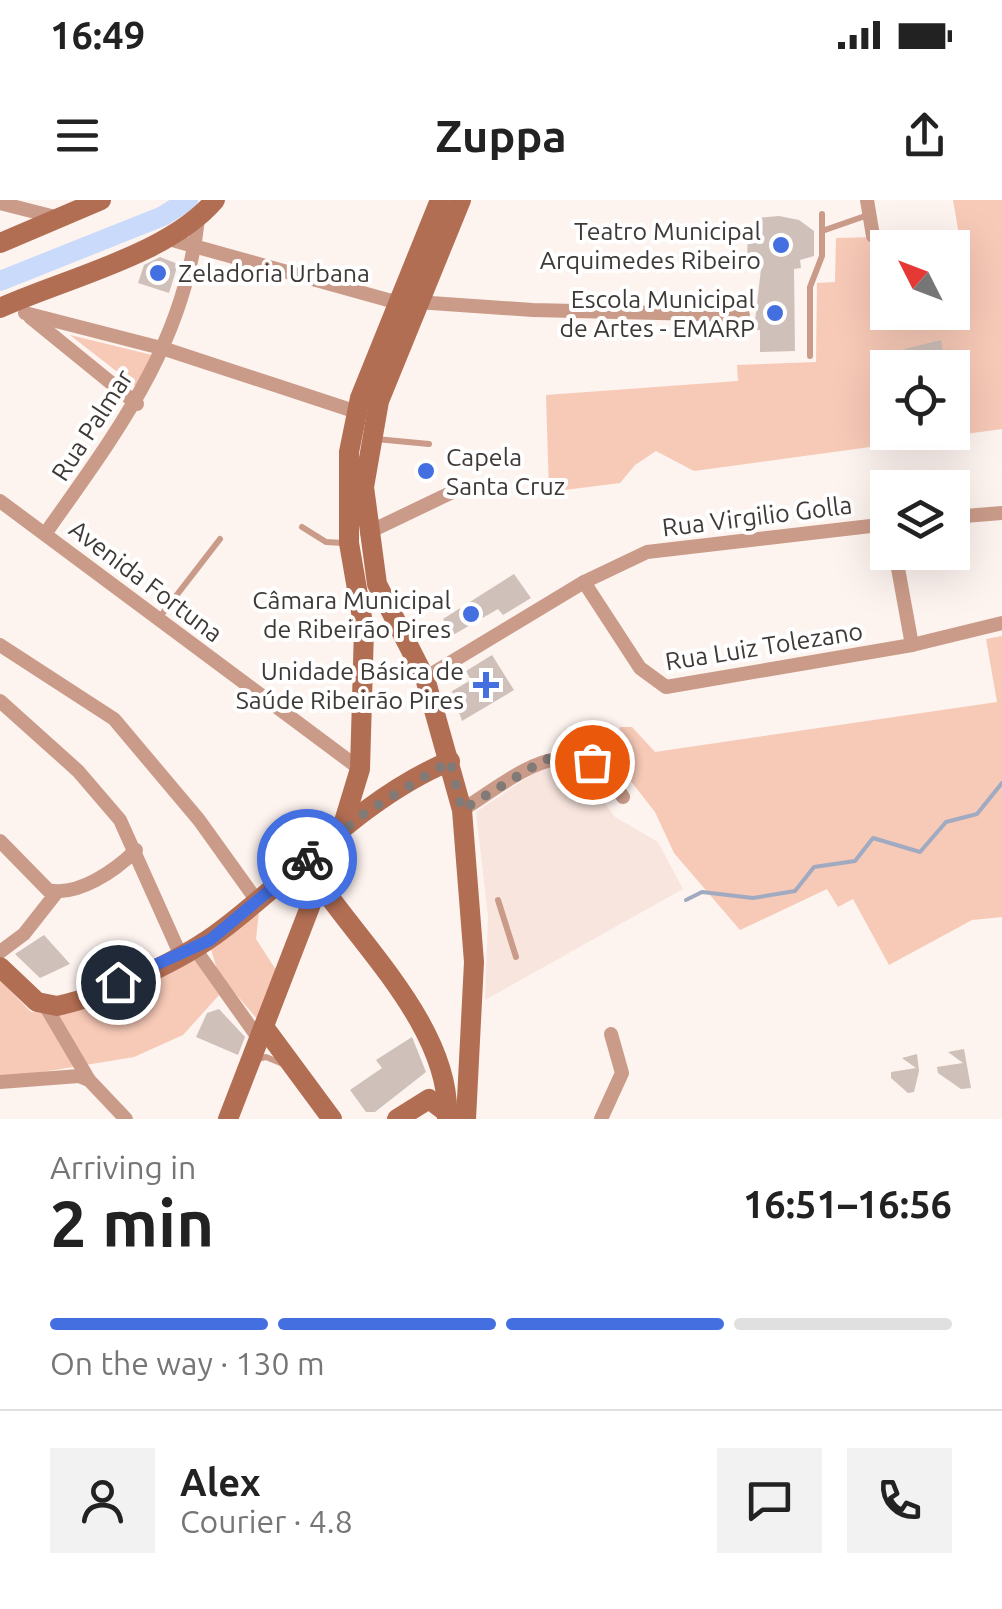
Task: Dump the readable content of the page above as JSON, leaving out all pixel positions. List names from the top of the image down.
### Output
{
  "streets": {
    "street": [
      "Rua Palmar",
      "Rua Virgilio Golla",
      "Avenida Fortuna",
      "Rua Luiz Tolezano"
    ]
  },
  "crossings": [
    ["Rua Palmar", "Avenida Fortuna"],
    ["Rua Virgilio Golla", "Rua Luiz Tolezano"]
  ],
  "places": {
    "other": [
      "Teatro Municipal Arquimedes Ribeiro",
      "Zeladoria Urbana",
      "Escola Municipal de Artes - EMARP",
      "Capela Santa Cruz",
      "Câmara Municipal de Ribeirão Pires"
    ],
    "health": ["Unidade Básica de Saúde Ribeirão Pires"]
  },
  "north": "top left",
  "page": {
    "status": "16:49",
    "header": "Zuppa",
    "heading": ["2 min", "Arriving in", "16:51–16:56"],
    "panel": ["Alex", "Courier · 4.8"],
    "bar": "On the way · 130 m"
  }
}
